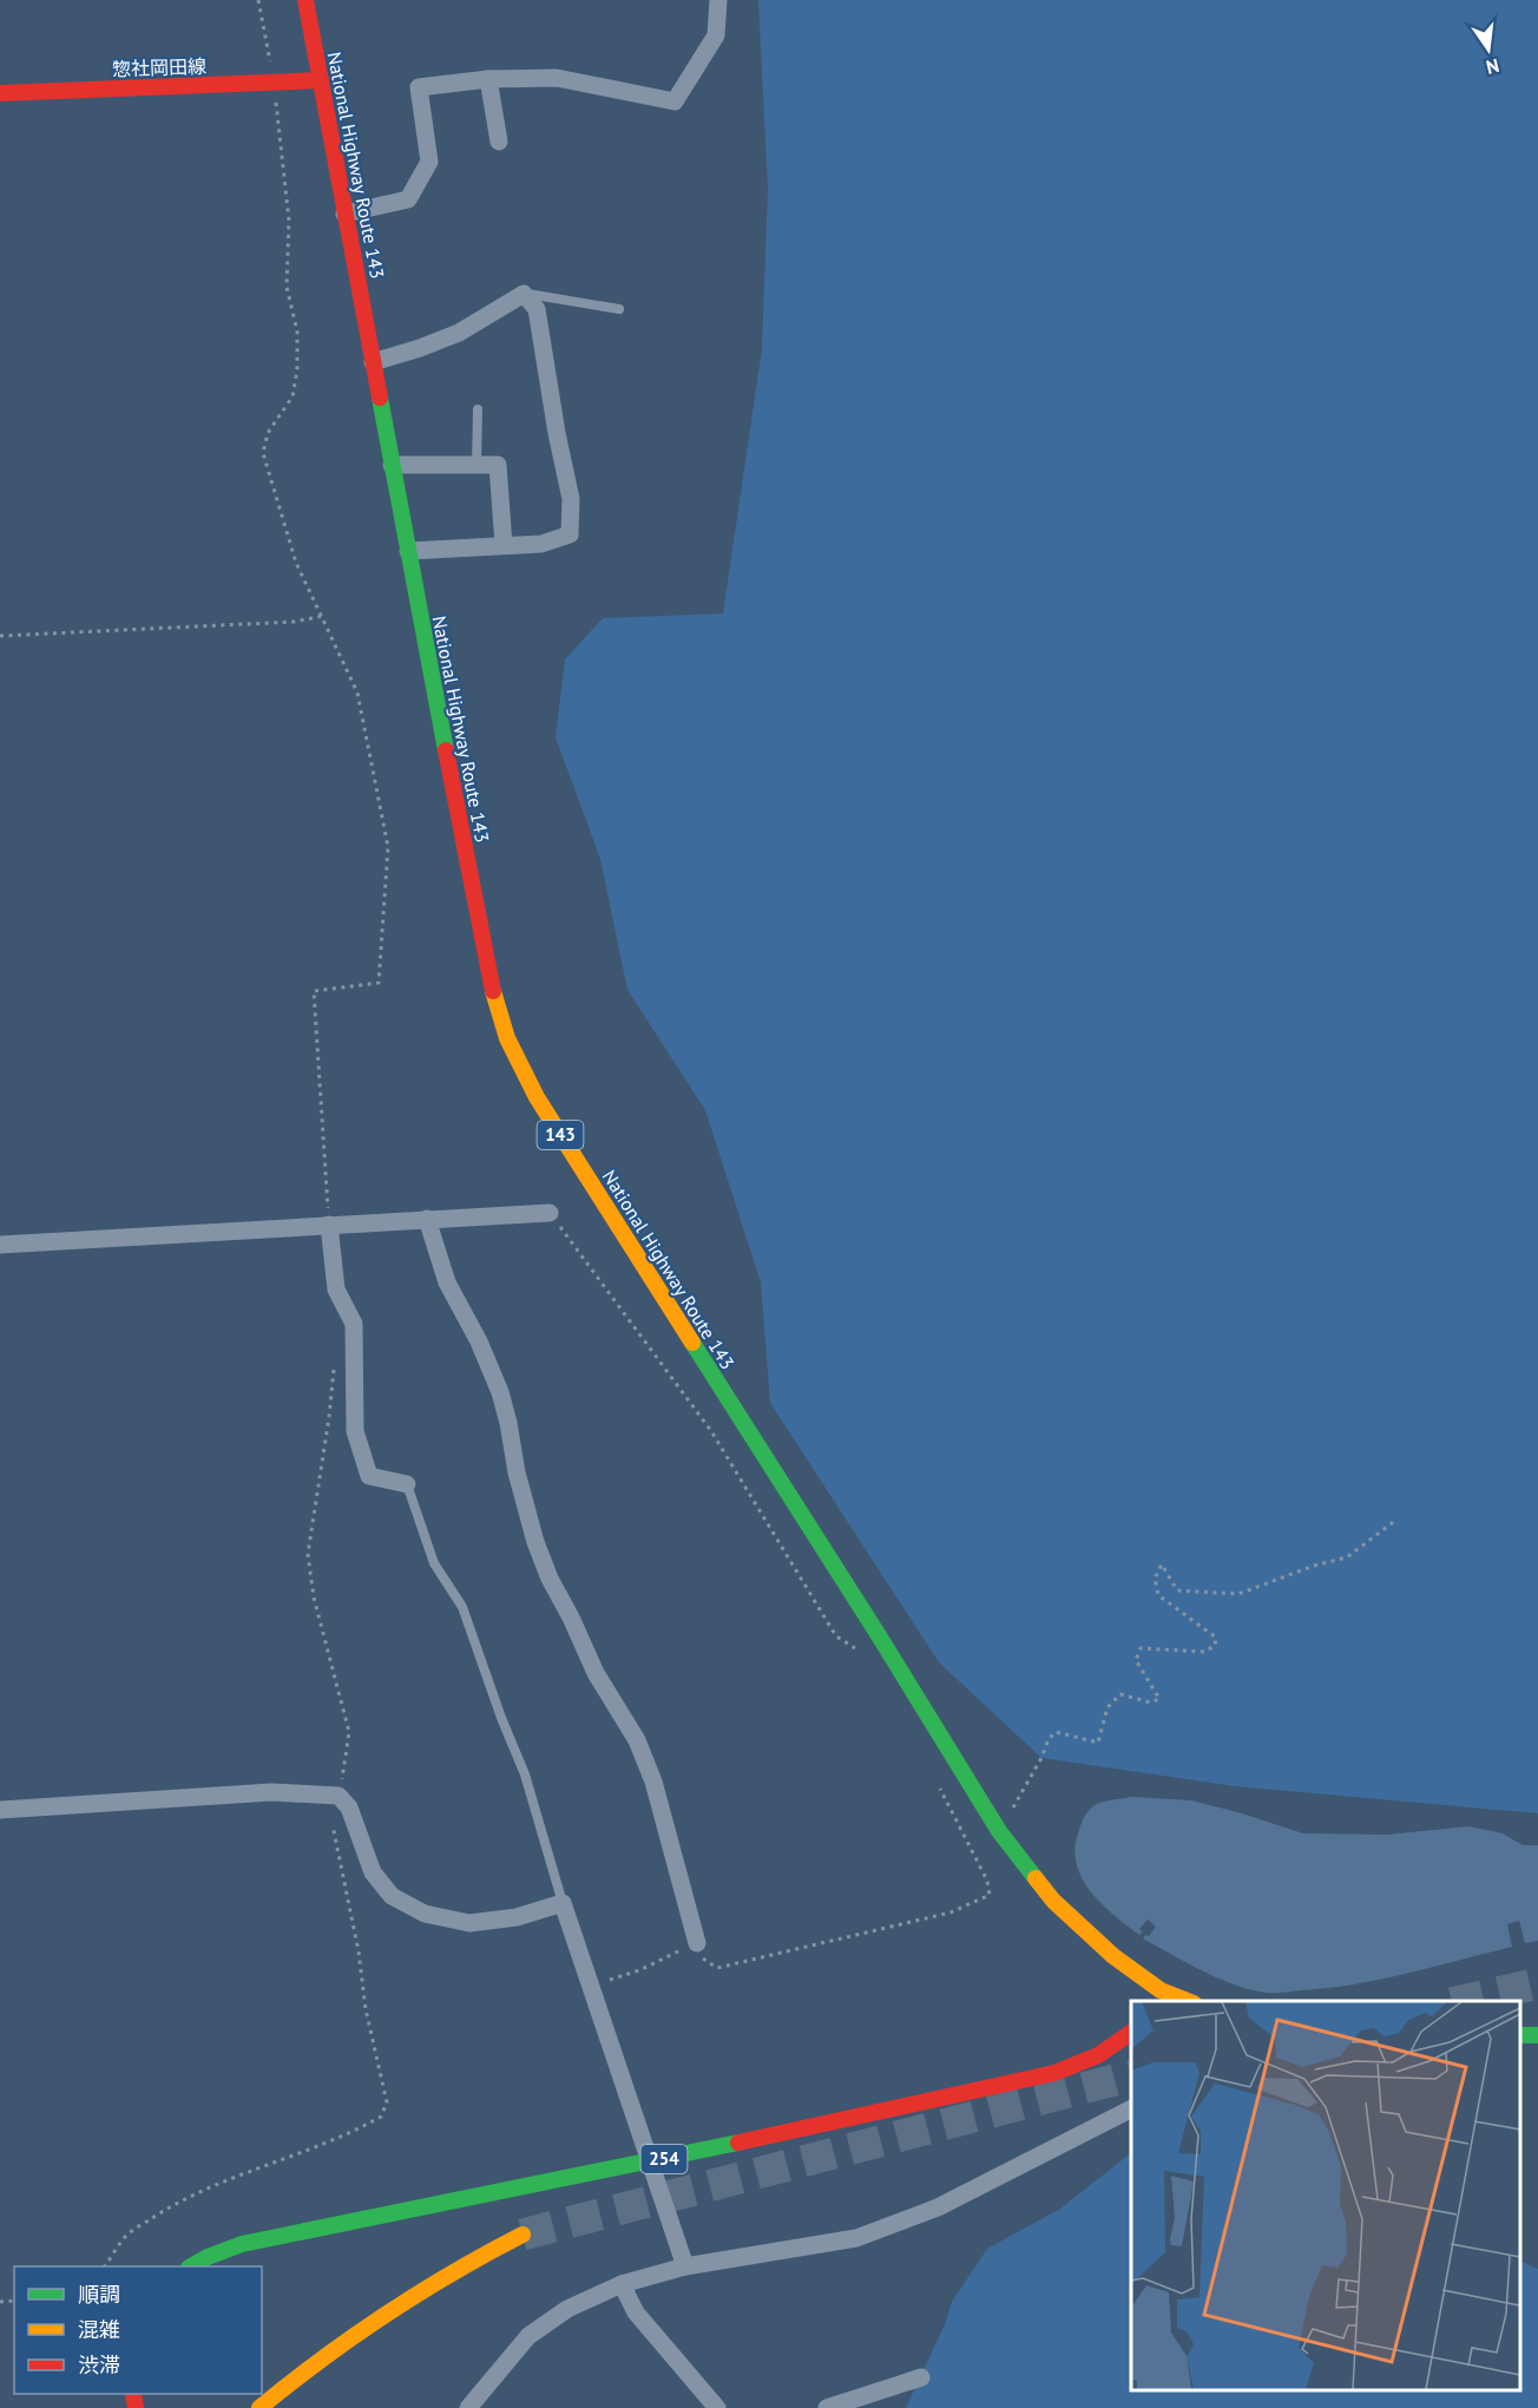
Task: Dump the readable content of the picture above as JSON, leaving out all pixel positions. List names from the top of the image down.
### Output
{
  "streets": {
    "main road": [
      "惣社岡田線",
      "National Highway Route 143",
      "143",
      "254"
    ]
  },
  "crossings": [
    ["惣社岡田線", "National Highway Route 143"]
  ],
  "legend": ["順調", "混雑", "渋滞"],
  "north": "bottom"
}
